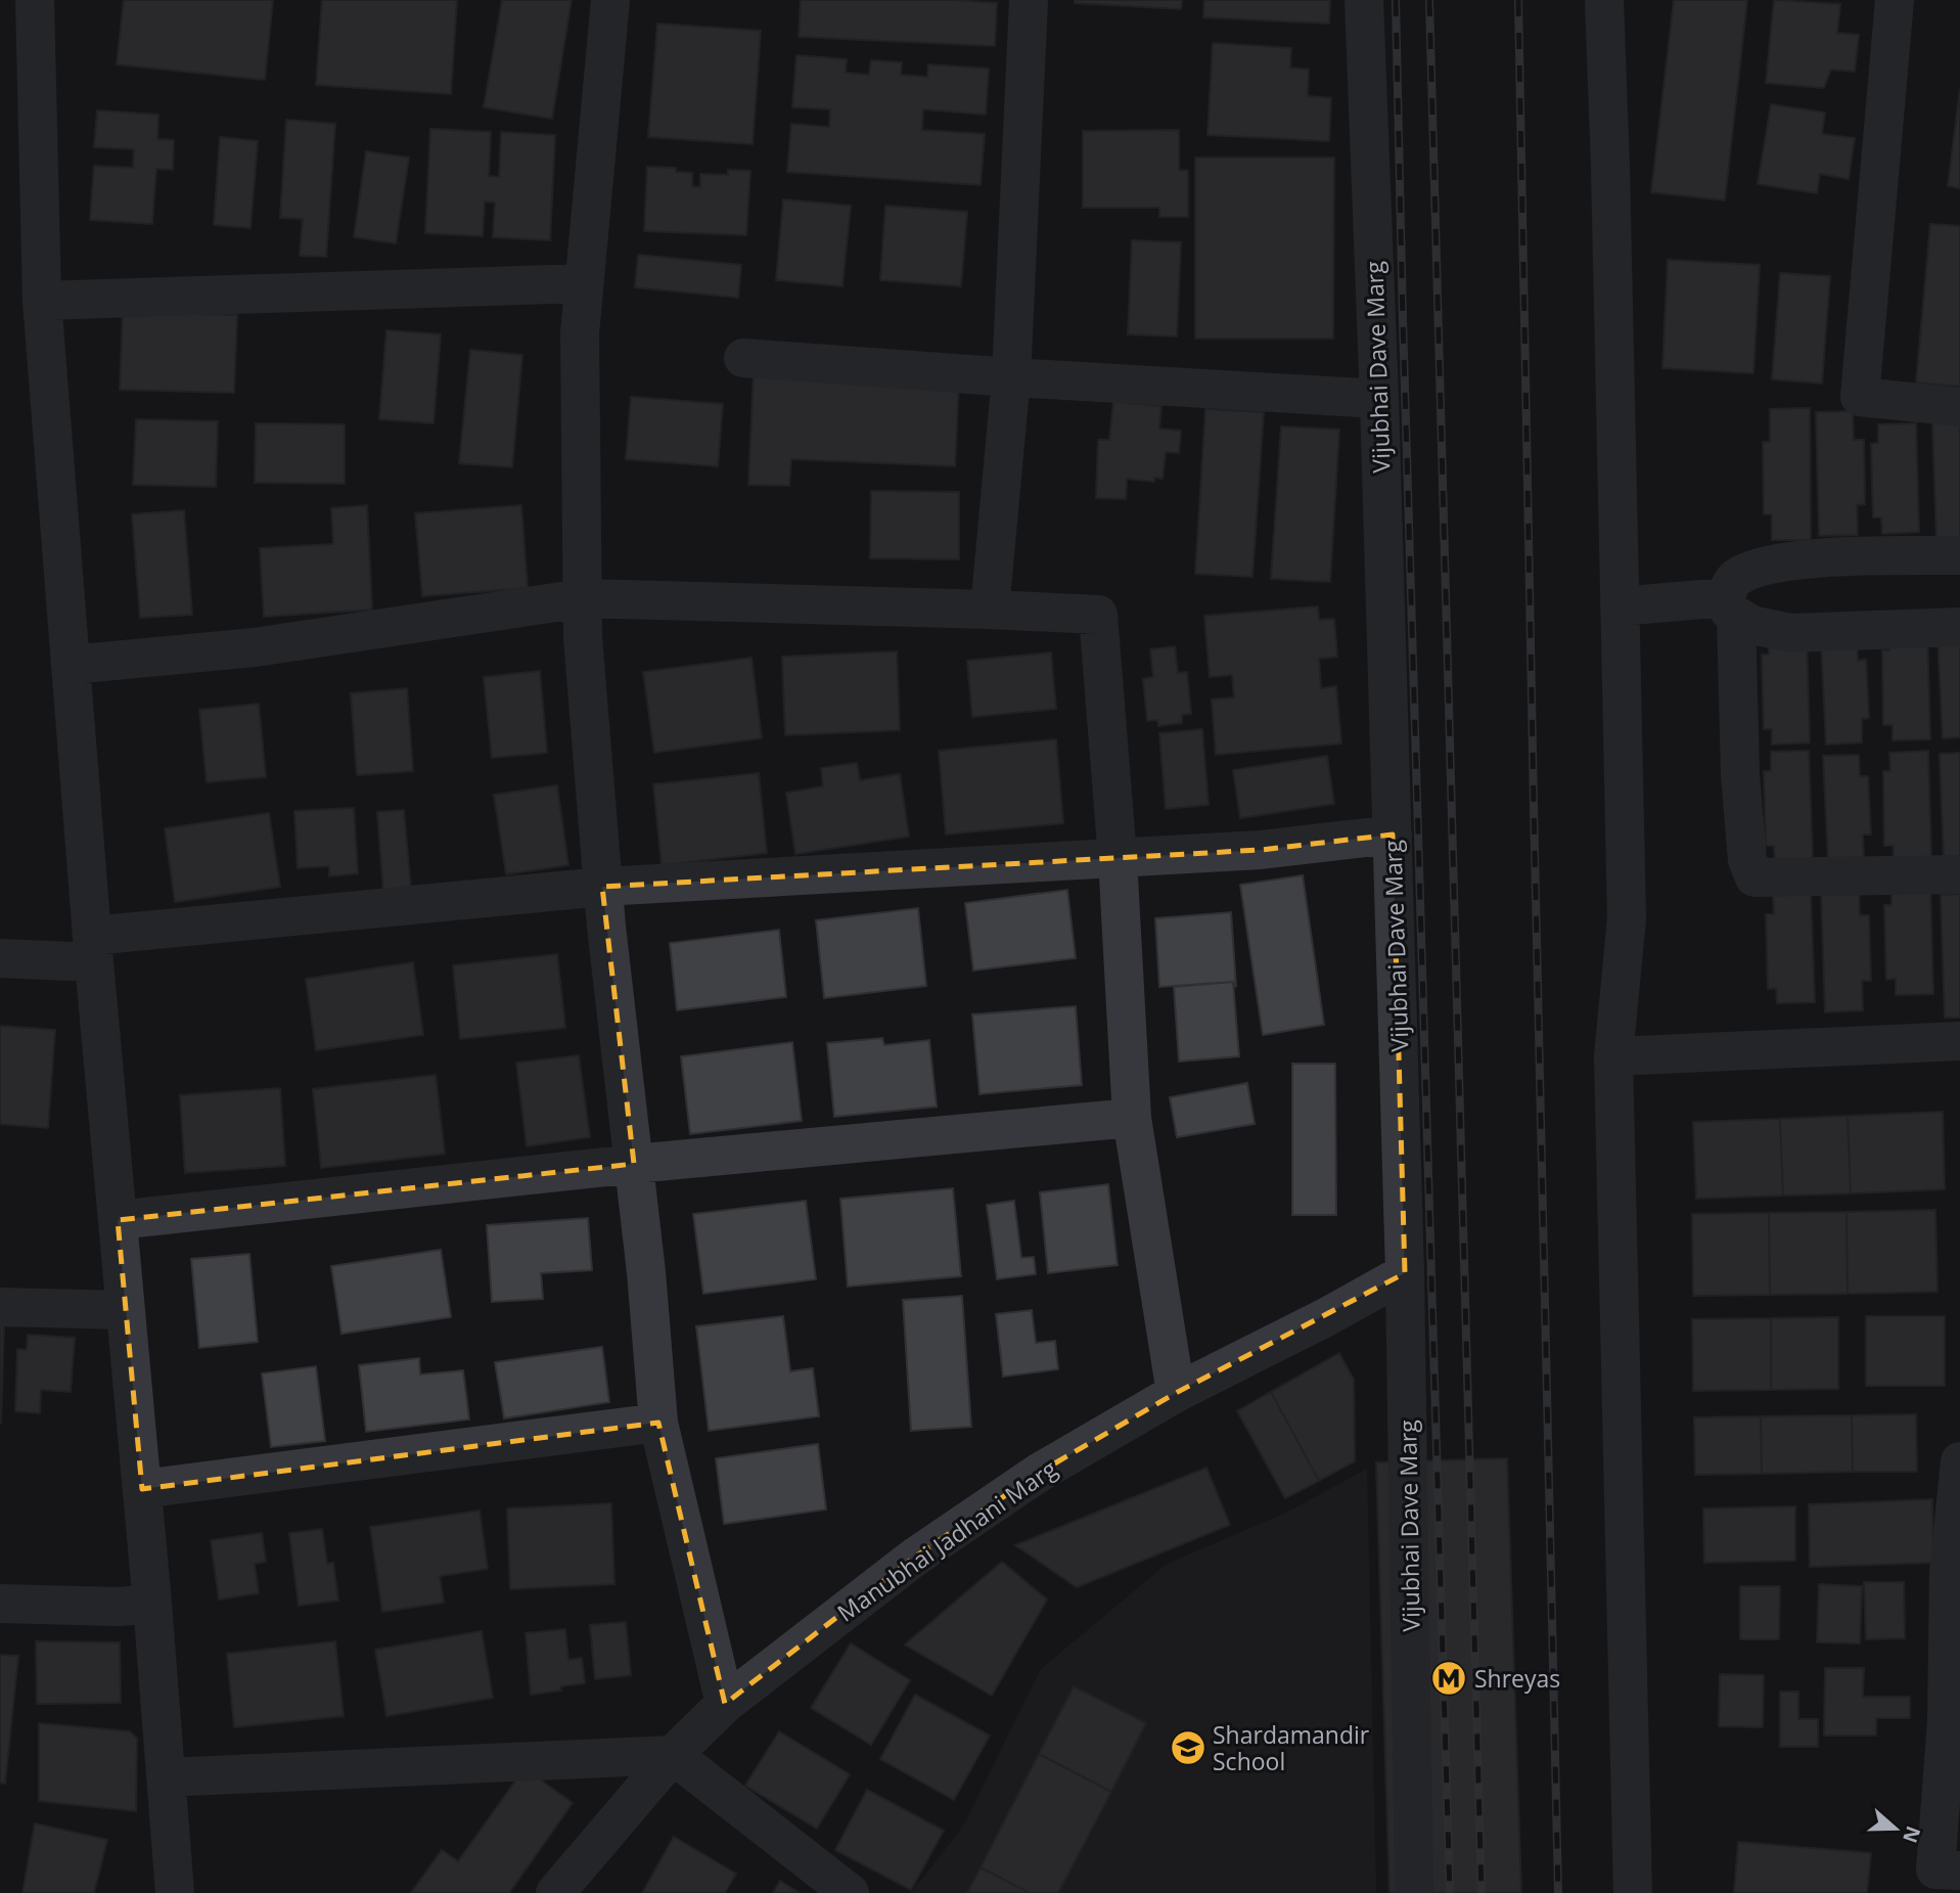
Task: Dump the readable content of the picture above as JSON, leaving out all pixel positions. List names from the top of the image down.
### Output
{
  "streets": {
    "street": ["Vijubhai Dave Marg", "Manubhai Jadhani Marg"]
  },
  "crossings": [
    ["Vijubhai Dave Marg", "Manubhai Jadhani Marg"]
  ],
  "places": {
    "metro station": ["Shreyas"],
    "school or university": ["Shardamandir School"]
  },
  "north": "right"
}
